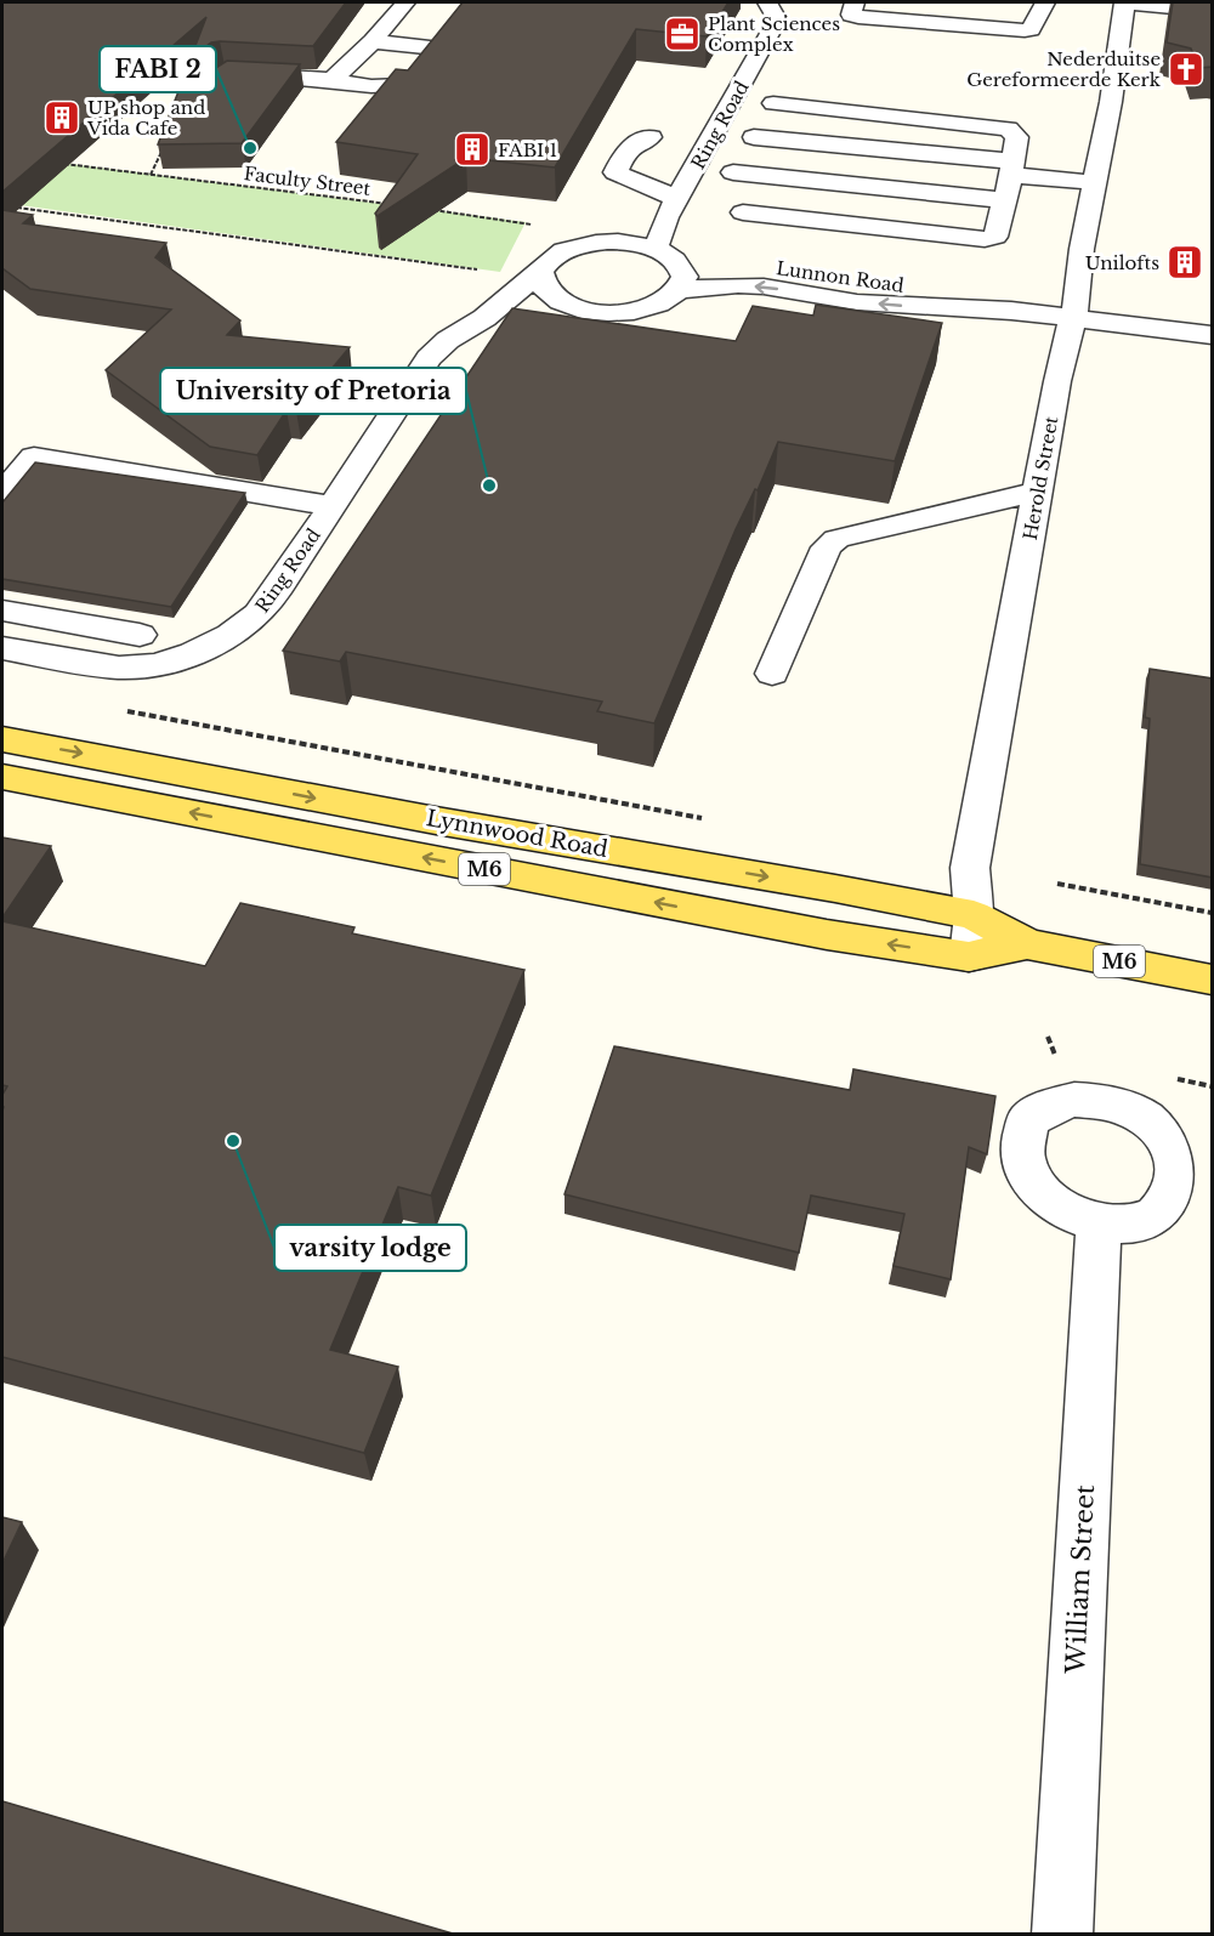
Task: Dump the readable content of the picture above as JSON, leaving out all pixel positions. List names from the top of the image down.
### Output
{
  "streets": {
    "main road": ["Lynnwood Road", "M6"],
    "street": [
      "Ring Road",
      "Lunnon Road",
      "Herold Street",
      "William Street"
    ],
    "path": ["Faculty Street"]
  },
  "crossings": [
    ["Ring Road", "Lunnon Road"],
    ["Lunnon Road", "Herold Street"],
    ["Herold Street", "Lynnwood Road"]
  ],
  "places": {
    "office": ["Plant Sciences Complex"],
    "church": ["Nederduitse Gereformeerde Kerk"],
    "building": ["UP shop and Vida Cafe", "FABI 1", "Unilofts"],
    "other": ["FABI 2", "University of Pretoria", "varsity lodge"]
  }
}
